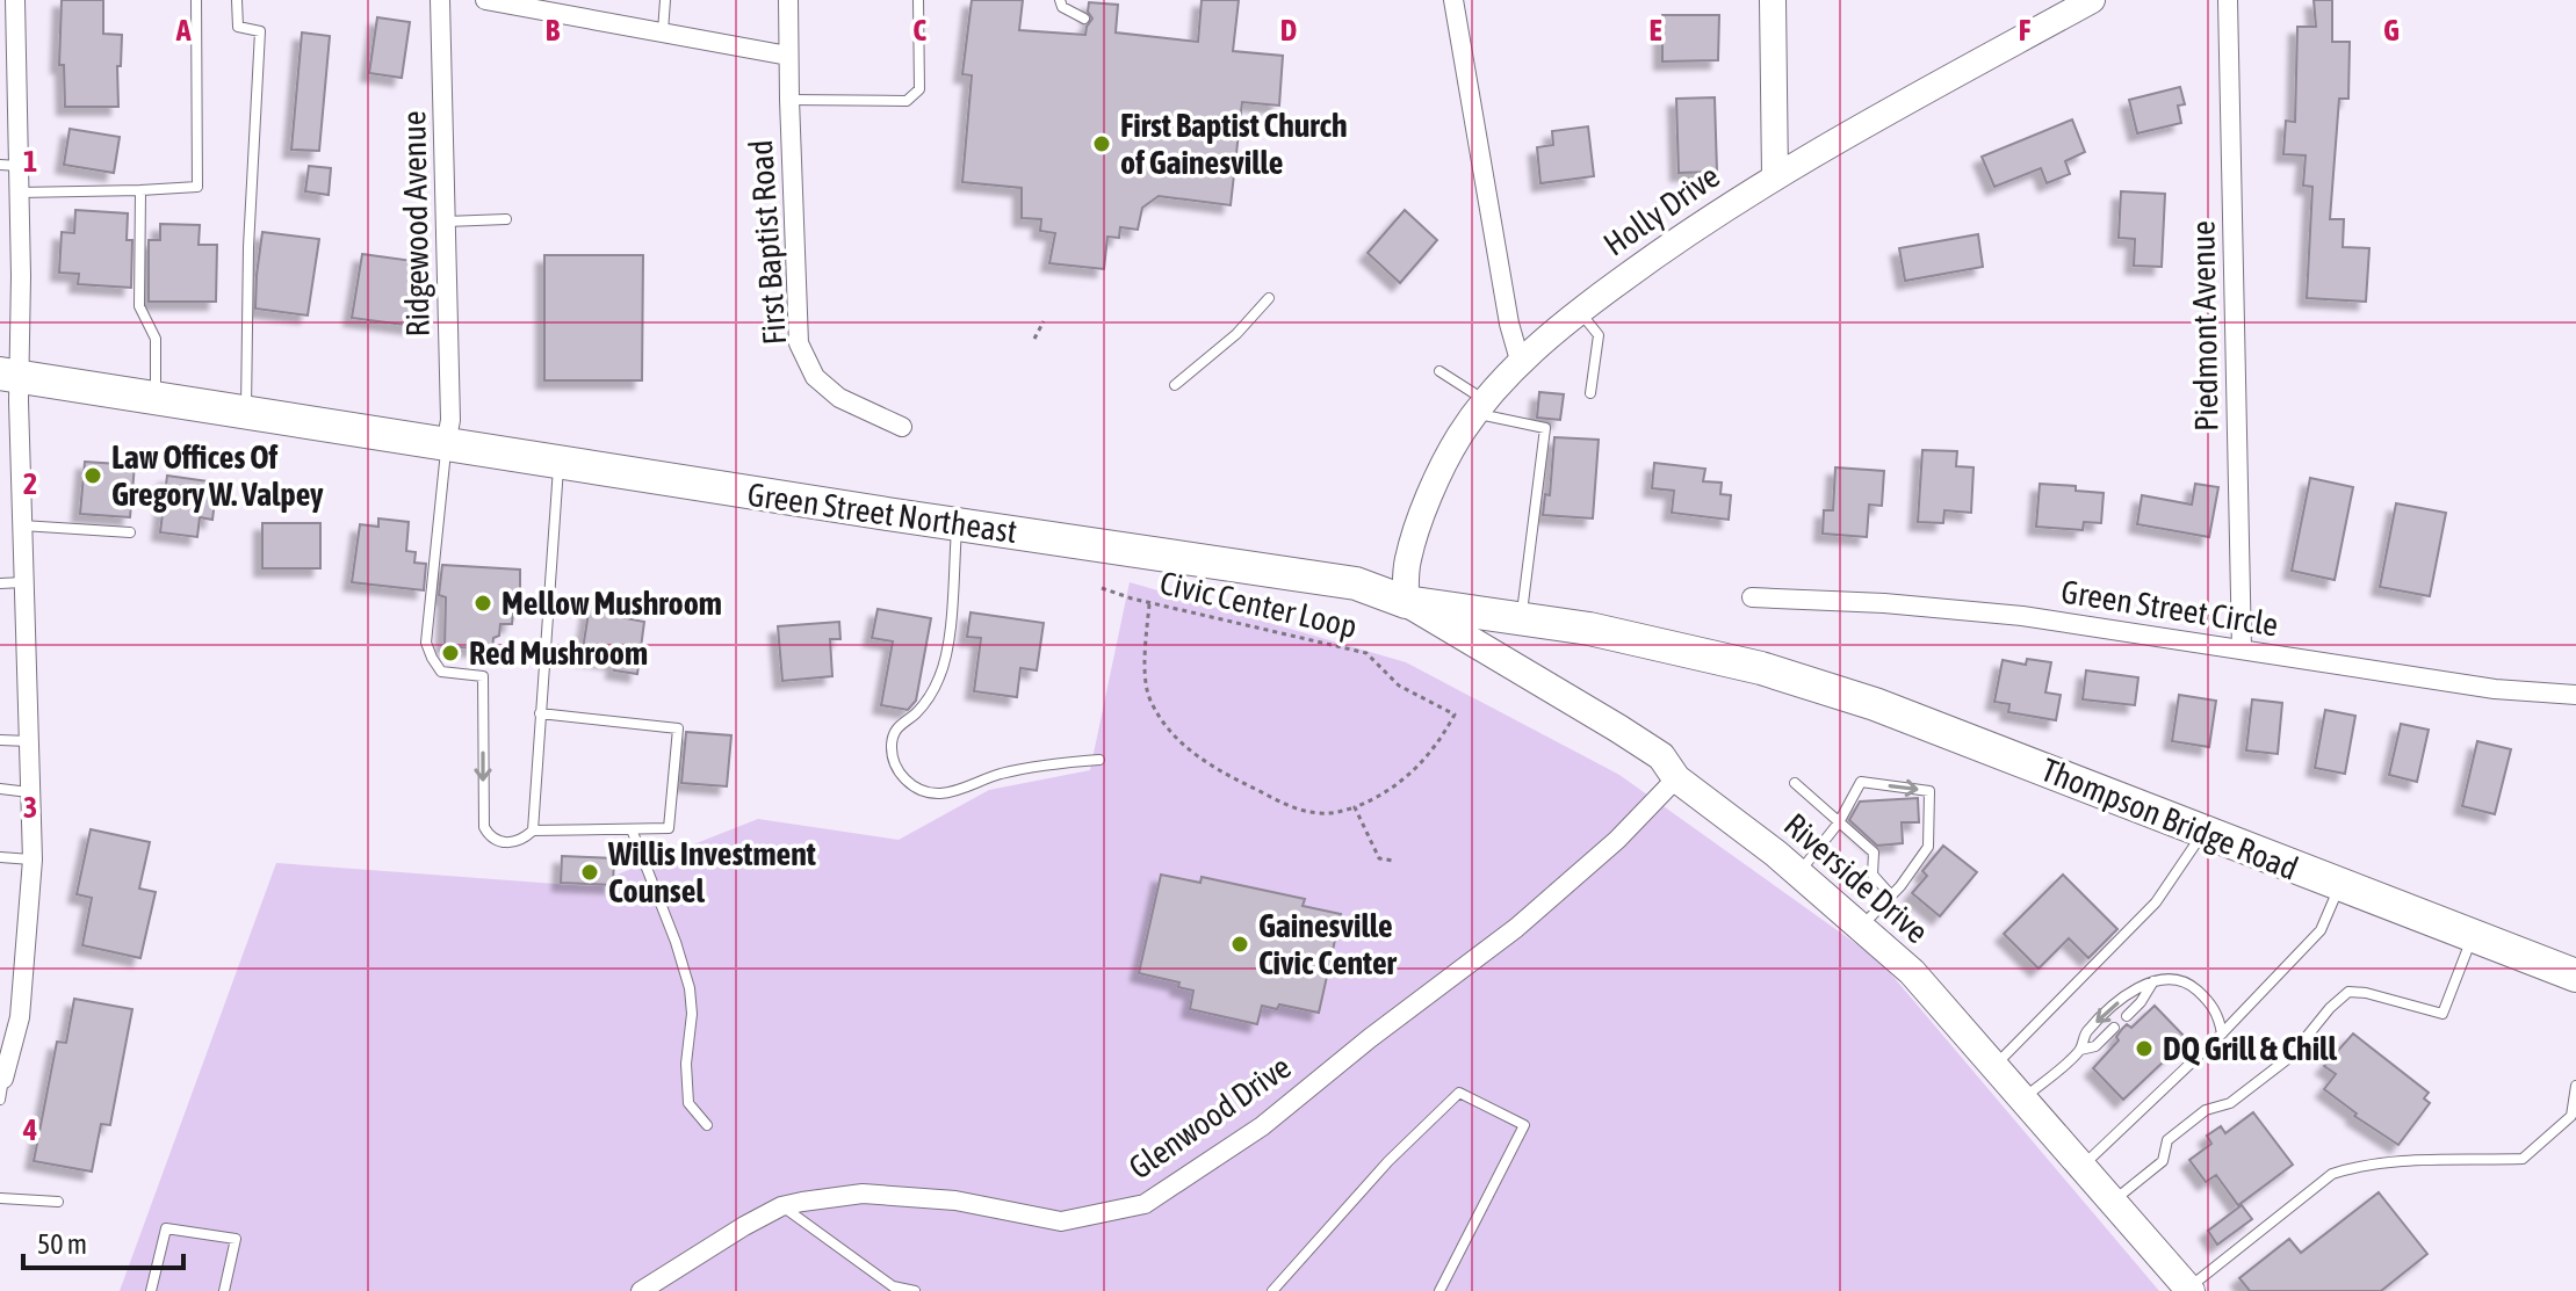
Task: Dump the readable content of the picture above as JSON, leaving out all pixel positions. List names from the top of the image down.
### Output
{
  "streets": {
    "highway": ["Green Street Northeast", "Thompson Bridge Road"],
    "main road": ["Riverside Drive"],
    "street": [
      "Holly Drive",
      "Ridgewood Avenue",
      "First Baptist Road",
      "Piedmont Avenue",
      "Green Street Circle",
      "Glenwood Drive"
    ],
    "path": ["Civic Center Loop"]
  },
  "crossings": [
    ["Holly Drive", "Green Street Northeast"],
    ["Holly Drive", "Riverside Drive"],
    ["Ridgewood Avenue", "Green Street Northeast"],
    ["Piedmont Avenue", "Green Street Circle"],
    ["Green Street Northeast", "Thompson Bridge Road"],
    ["Green Street Northeast", "Riverside Drive"],
    ["Riverside Drive", "Glenwood Drive"]
  ],
  "places": [
    "First Baptist Church of Gainesville",
    "Law Offices Of Gregory W. Valpey",
    "Mellow Mushroom",
    "Red Mushroom",
    "Willis Investment Counsel",
    "Gainesville Civic Center",
    "DQ Grill & Chill"
  ],
  "scale_bar": "50 m",
  "grid": {
    "columns": [
      "A",
      "B",
      "C",
      "D",
      "E",
      "F",
      "G"
    ],
    "rows": [
      "1",
      "2",
      "3",
      "4"
    ]
  }
}
